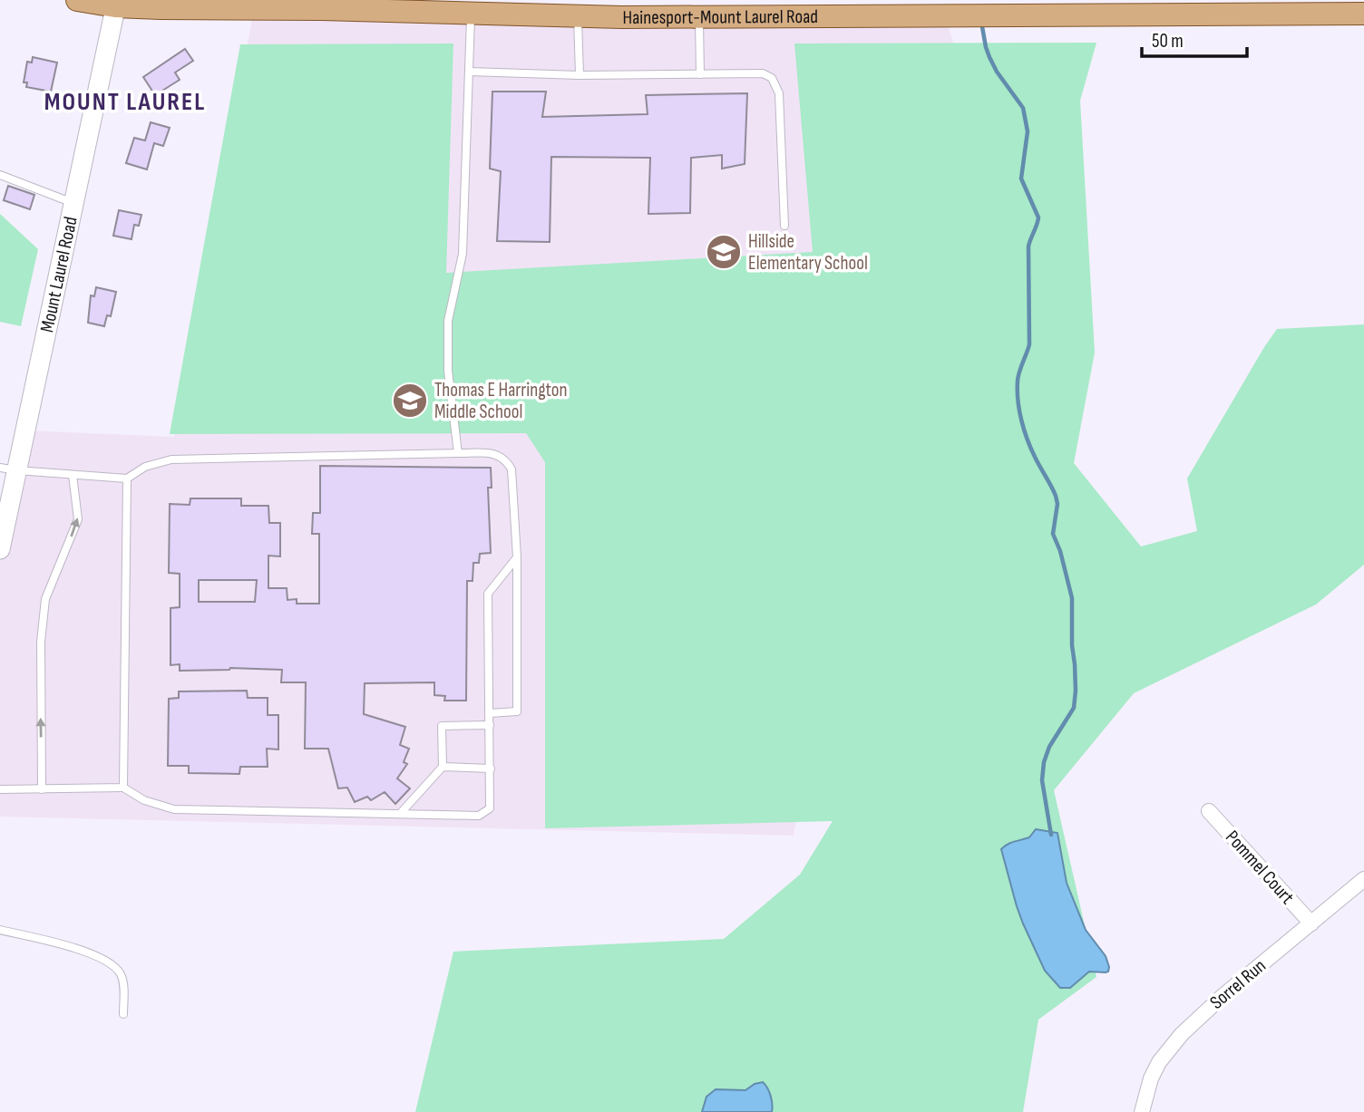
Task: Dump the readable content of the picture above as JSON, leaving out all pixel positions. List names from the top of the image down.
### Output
{
  "streets": {
    "main road": ["Hainesport-Mount Laurel Road", "Mount Laurel Road"],
    "street": ["Pommel Court", "Sorrel Run"]
  },
  "crossings": [
    ["Hainesport-Mount Laurel Road", "Mount Laurel Road"],
    ["Pommel Court", "Sorrel Run"]
  ],
  "districts": ["MOUNT LAUREL"],
  "places": {
    "school or university": ["Hillside Elementary School", "Thomas E Harrington Middle School"]
  },
  "scale_bar": "50 m"
}
